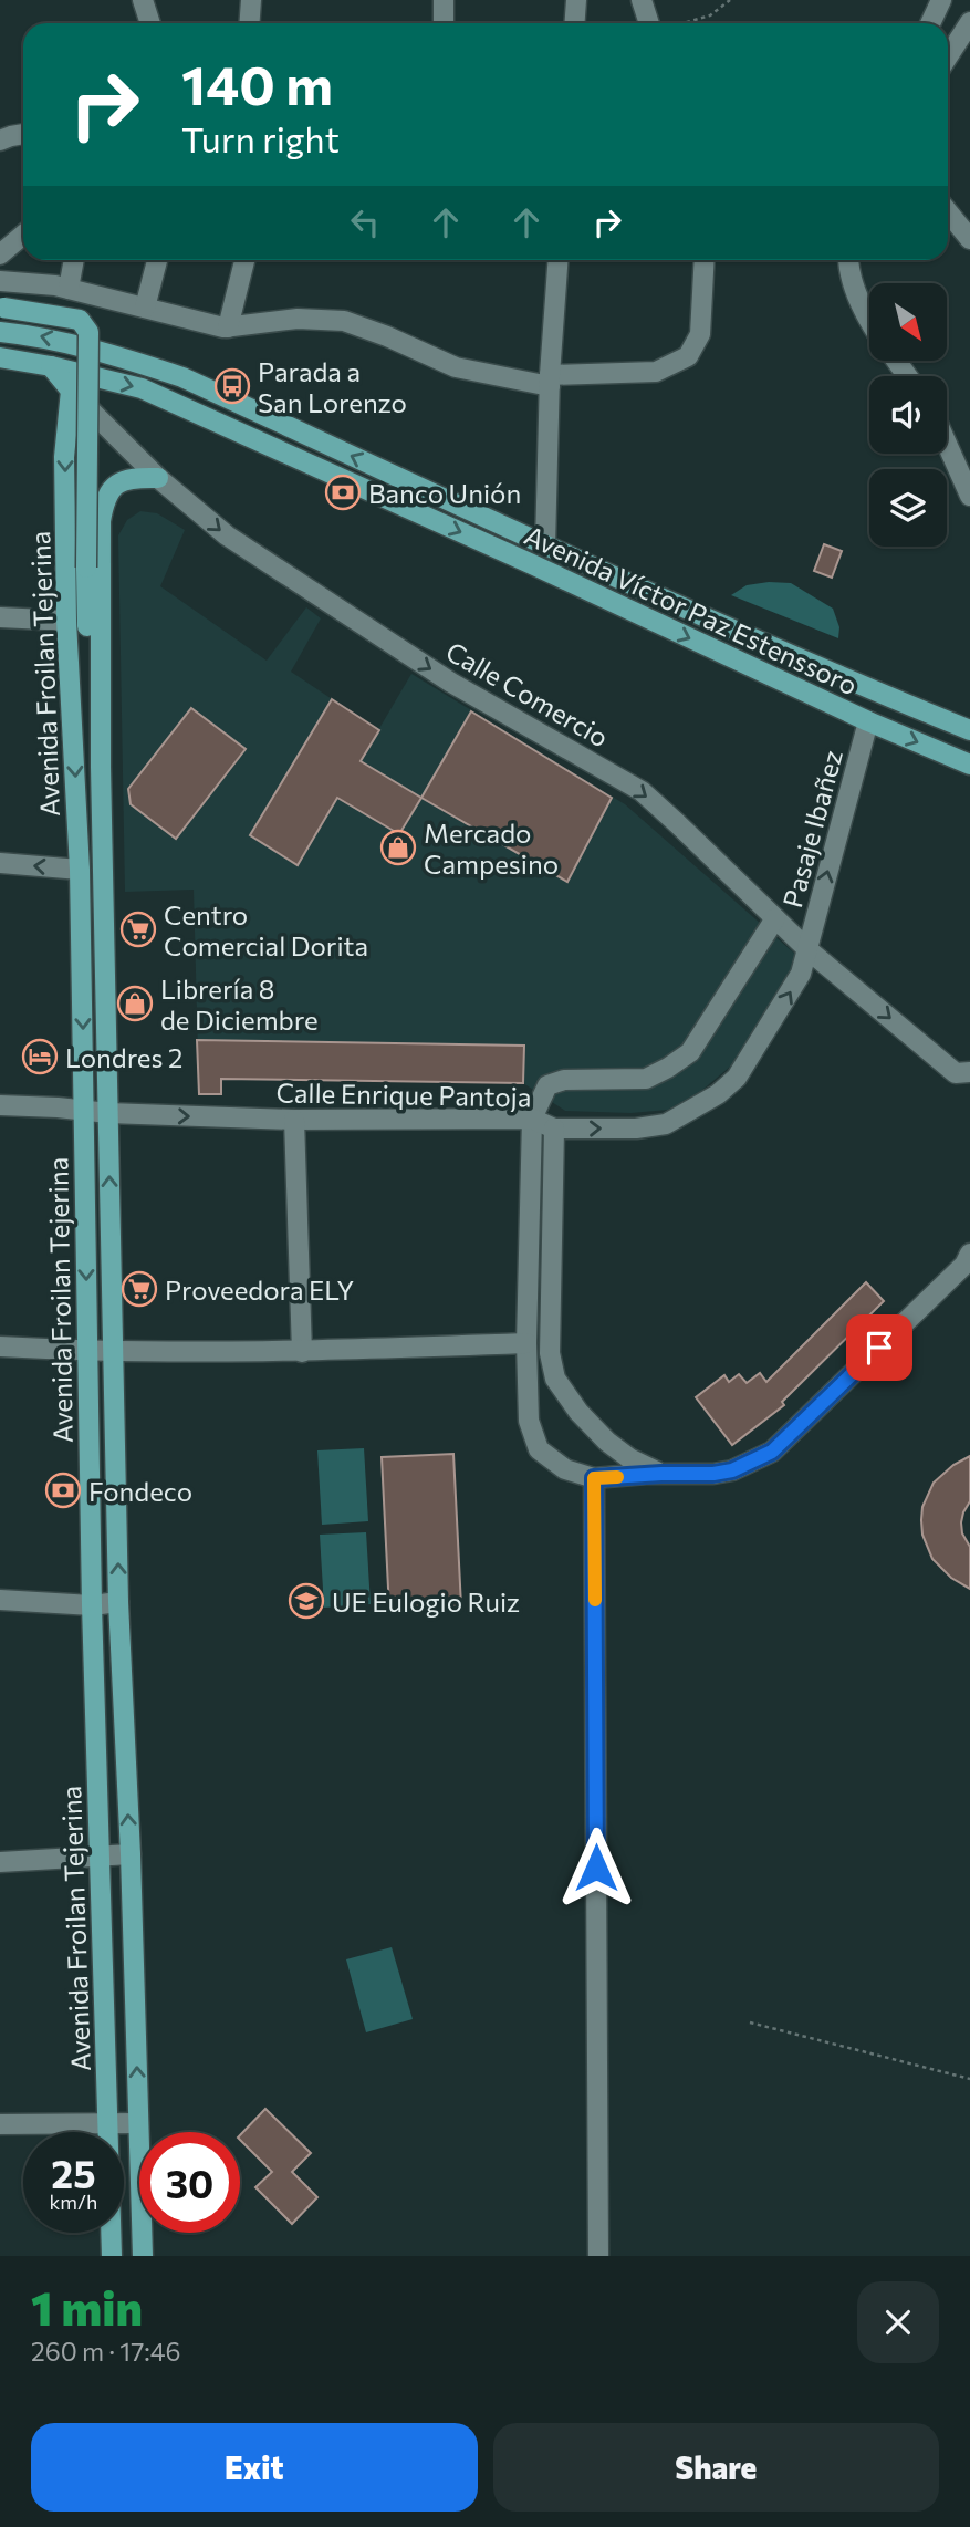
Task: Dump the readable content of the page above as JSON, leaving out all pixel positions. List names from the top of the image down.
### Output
{
  "streets": {
    "main road": ["Avenida Víctor Paz Estenssoro", "Avenida Froilan Tejerina", "Calle Comercio"],
    "street": ["Pasaje Ibañez", "Calle Enrique Pantoja"]
  },
  "crossings": [
    ["Avenida Víctor Paz Estenssoro", "Calle Comercio"],
    ["Avenida Víctor Paz Estenssoro", "Pasaje Ibañez"],
    ["Avenida Froilan Tejerina", "Calle Comercio"],
    ["Avenida Froilan Tejerina", "Calle Enrique Pantoja"],
    ["Calle Comercio", "Pasaje Ibañez"],
    ["Calle Comercio", "Calle Enrique Pantoja"],
    ["Pasaje Ibañez", "Calle Enrique Pantoja"]
  ],
  "one_way": ["Calle Comercio", "Pasaje Ibañez", "Calle Enrique Pantoja"],
  "places": {
    "bus stop": ["Parada a San Lorenzo"],
    "bank": ["Banco Unión", "Fondeco"],
    "shop": ["Mercado Campesino", "Librería 8 de Diciembre"],
    "supermarket": ["Centro Comercial Dorita", "Proveedora ELY"],
    "hotel": ["Londres 2"],
    "school or university": ["UE Eulogio Ruiz"]
  },
  "north": "bottom right",
  "page": {
    "turn": ["140 m", "Turn right"],
    "speed": "25 km/h",
    "limit": "30",
    "heading": ["1 min", "260 m · 17:46"],
    "buttons": ["Exit", "Share"]
  }
}
